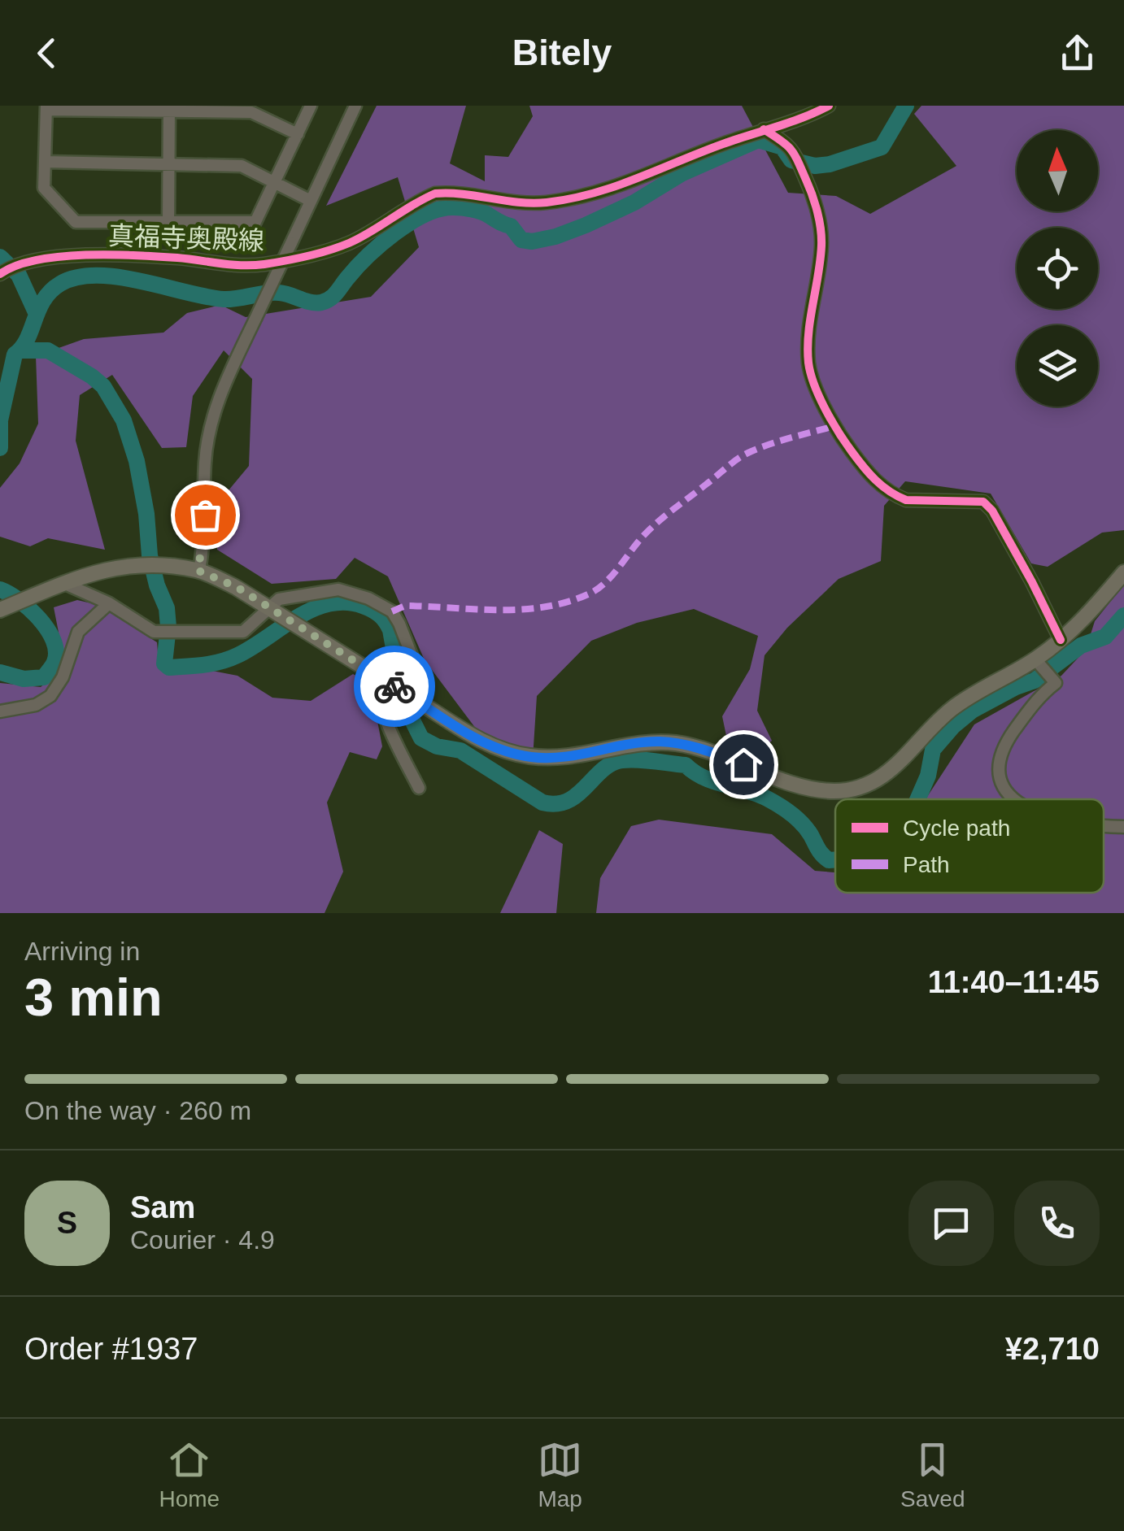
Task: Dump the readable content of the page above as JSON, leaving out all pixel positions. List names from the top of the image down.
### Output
{
  "streets": {
    "street": ["真福寺奥殿線"]
  },
  "legend": ["Cycle path", "Path"],
  "north": "top",
  "page": {
    "header": "Bitely",
    "heading": ["3 min", "Arriving in", "11:40–11:45"],
    "panel": [
      "Sam",
      "Courier · 4.9",
      "Order #1937",
      "¥2,710"
    ],
    "bar": "On the way · 260 m",
    "round": "S",
    "tabs": ["Home", "Map", "Saved"]
  }
}
